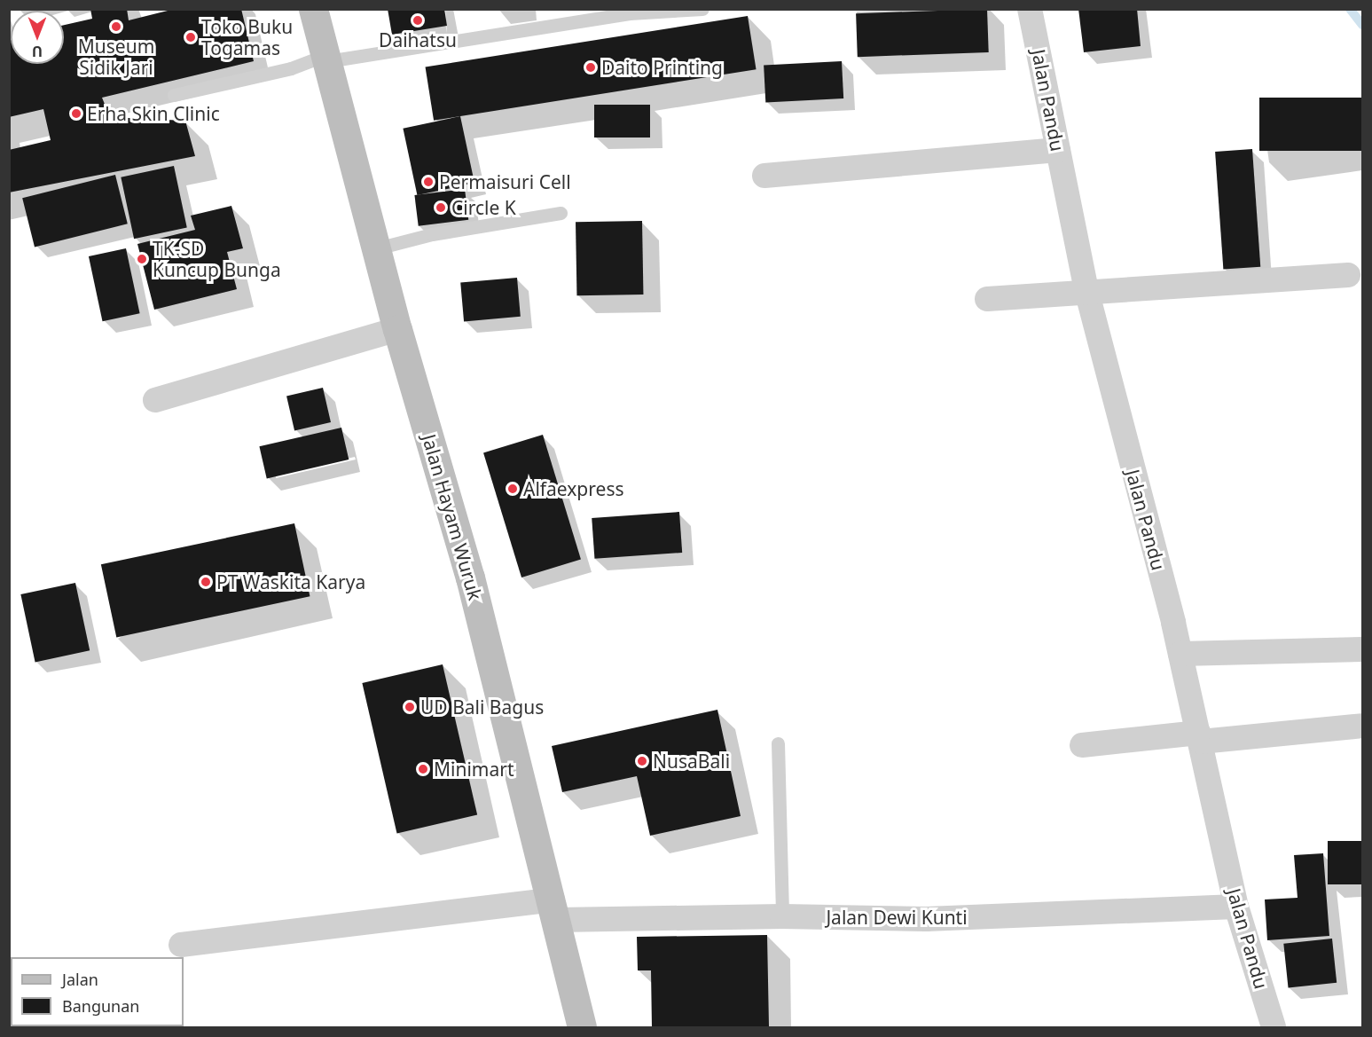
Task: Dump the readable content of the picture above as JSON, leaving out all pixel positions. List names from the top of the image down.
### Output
{
  "streets": {
    "main road": ["Jalan Hayam Wuruk"],
    "street": ["Jalan Pandu", "Jalan Dewi Kunti"]
  },
  "crossings": [
    ["Jalan Pandu", "Jalan Dewi Kunti"],
    ["Jalan Hayam Wuruk", "Jalan Dewi Kunti"]
  ],
  "places": [
    "Daihatsu",
    "Museum Sidik Jari",
    "Toko Buku Togamas",
    "Daito Printing",
    "Erha Skin Clinic",
    "Permaisuri Cell",
    "Circle K",
    "TK-SD Kuncup Bunga",
    "Alfaexpress",
    "PT Waskita Karya",
    "UD Bali Bagus",
    "NusaBali",
    "Minimart"
  ],
  "legend": ["Jalan", "Bangunan"],
  "north": "bottom"
}
